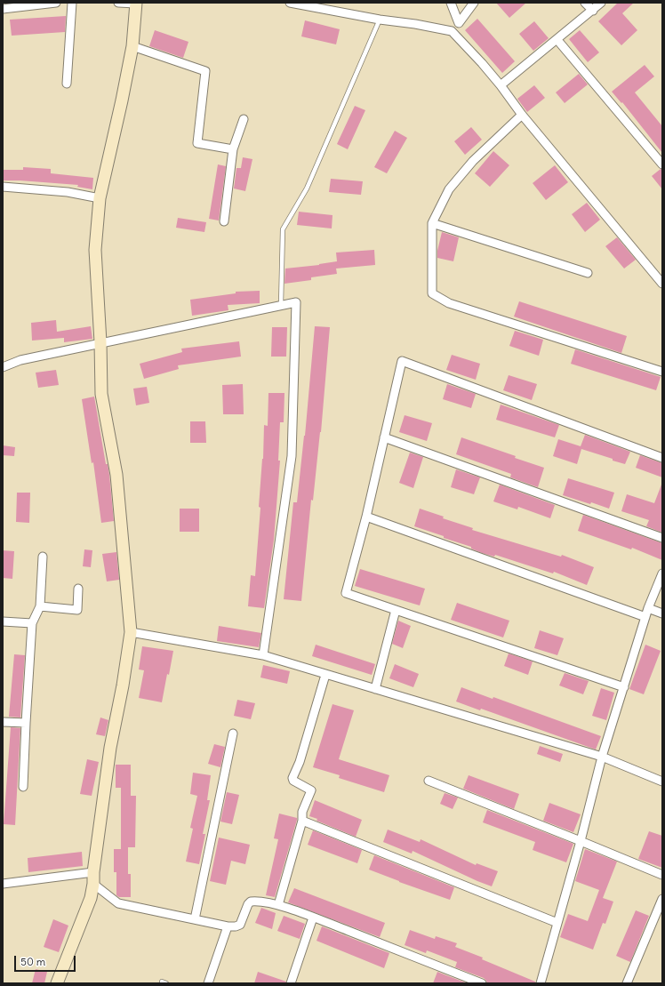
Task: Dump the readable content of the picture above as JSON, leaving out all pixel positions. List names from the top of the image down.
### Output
{
  "scale_bar": "50 m"
}
